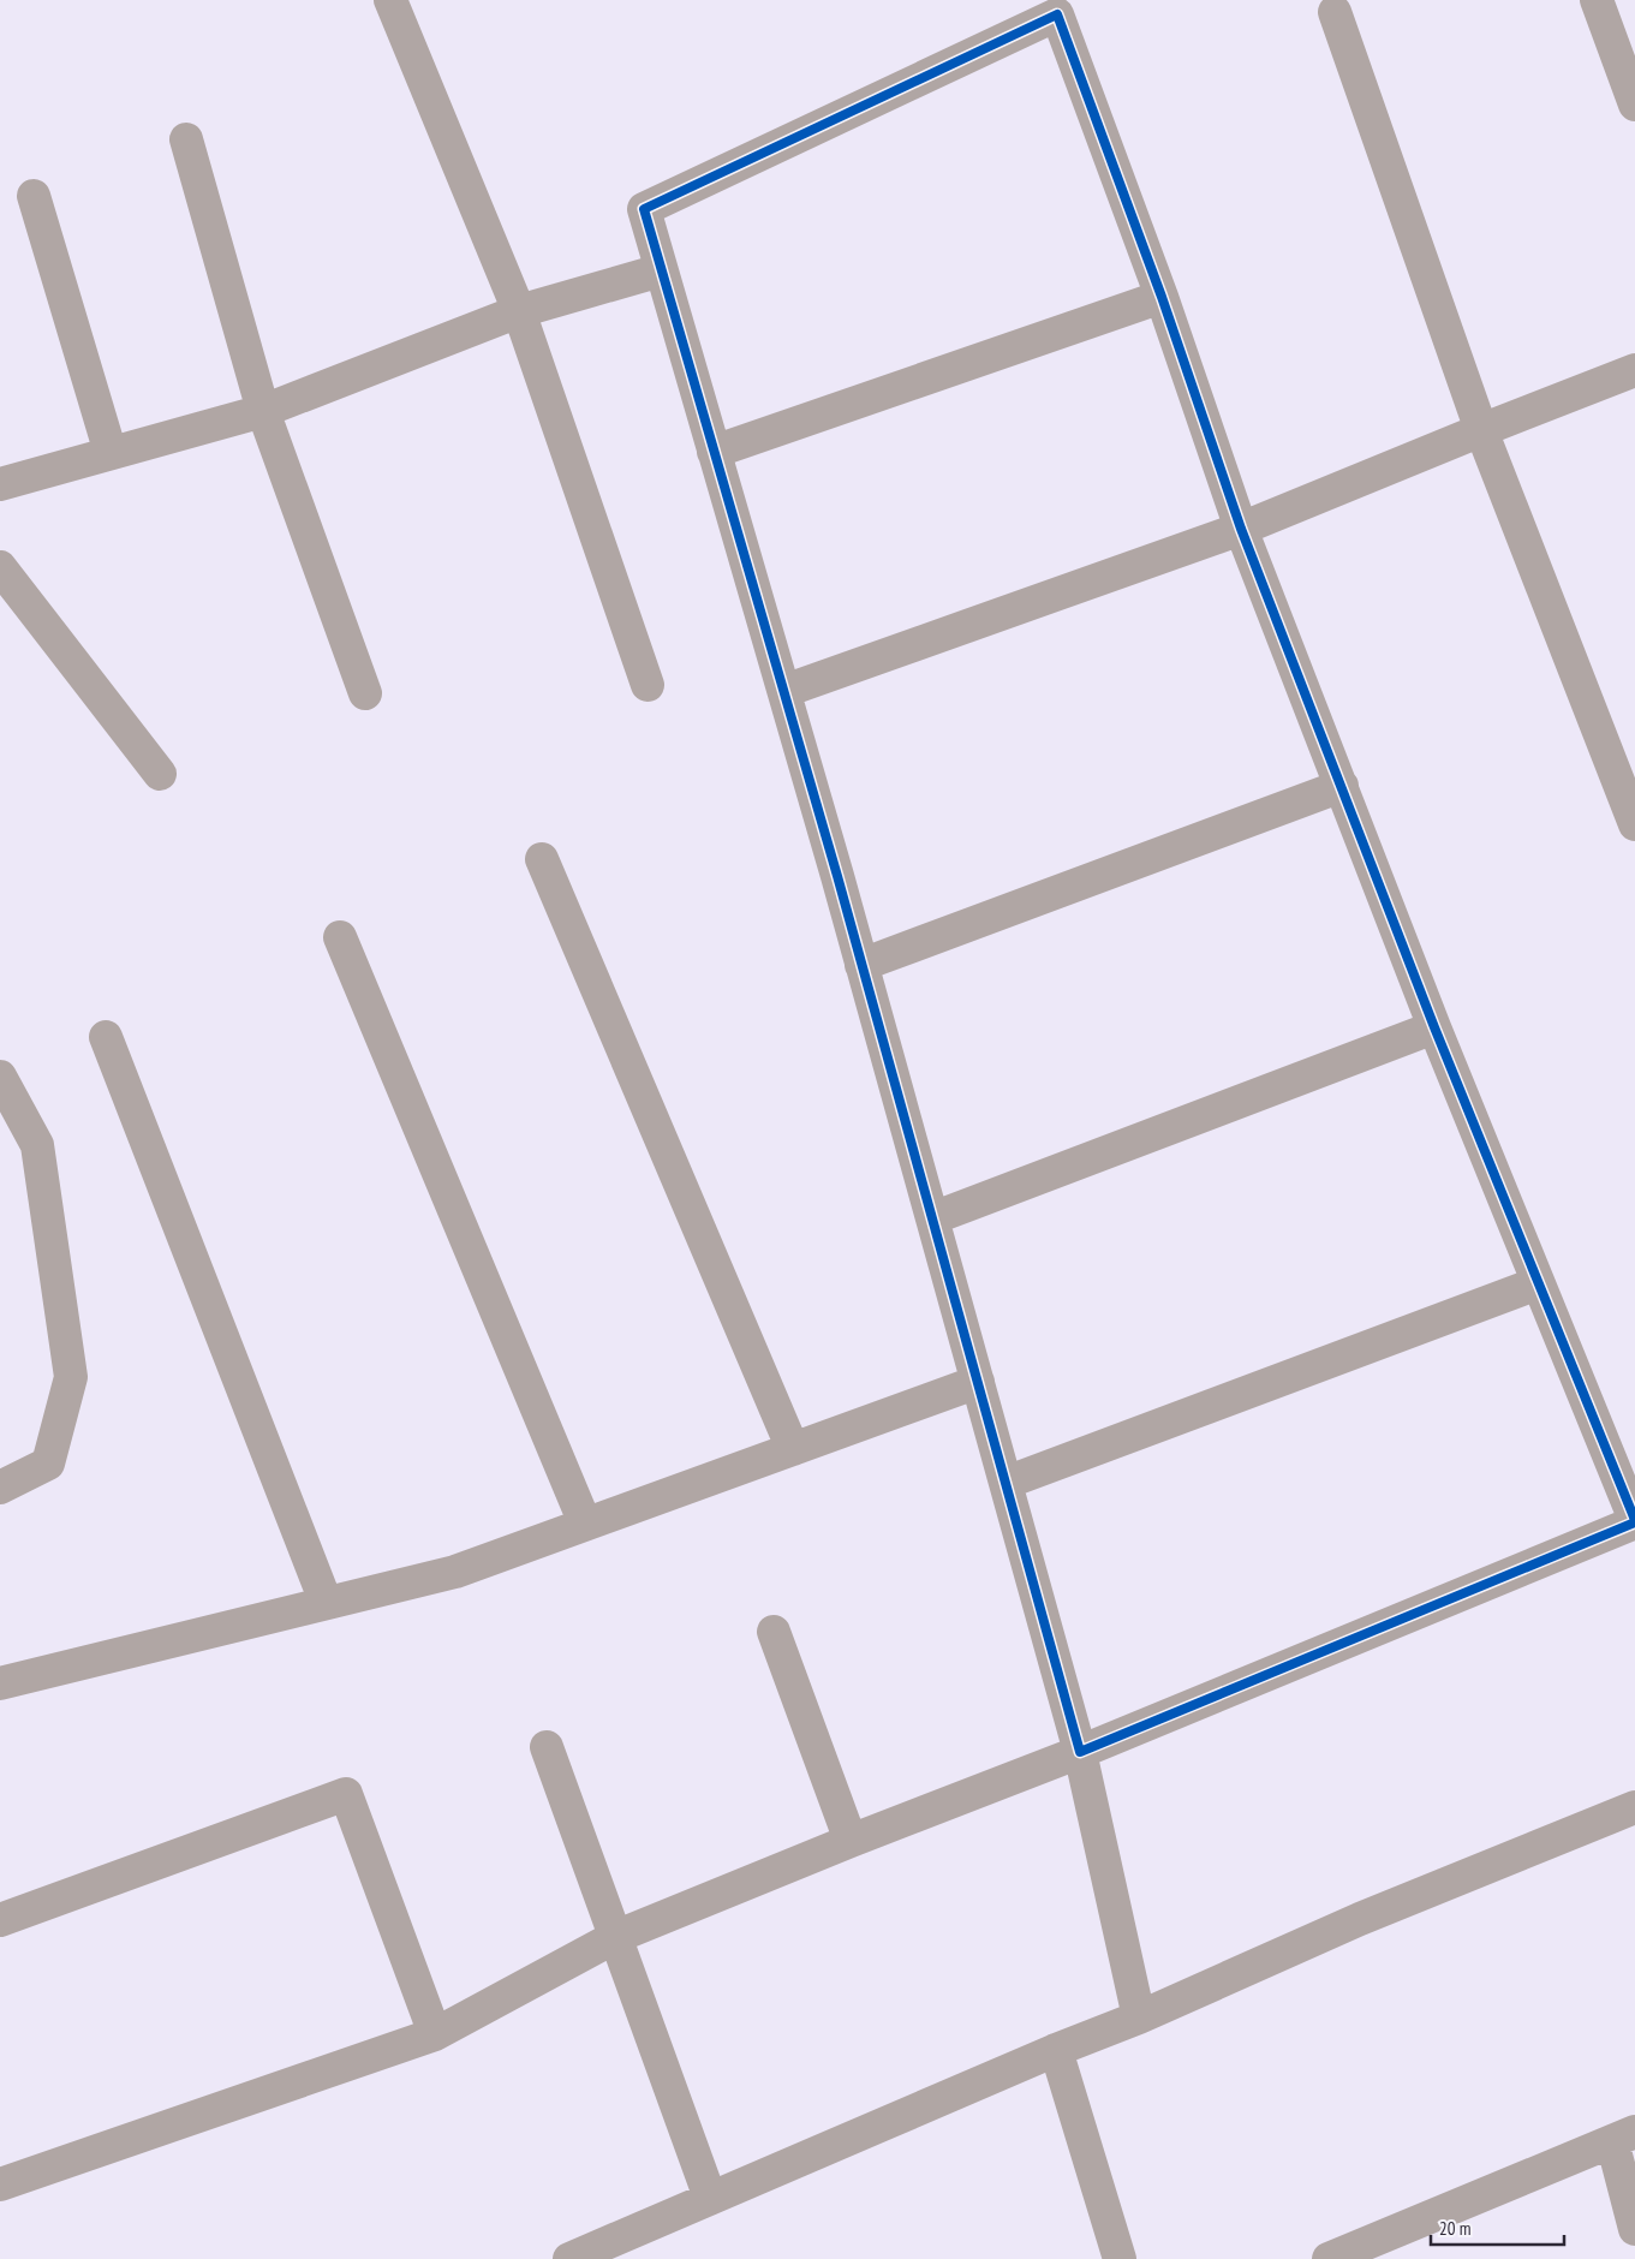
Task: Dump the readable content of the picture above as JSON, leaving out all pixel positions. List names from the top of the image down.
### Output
{
  "scale_bar": "20 m"
}
